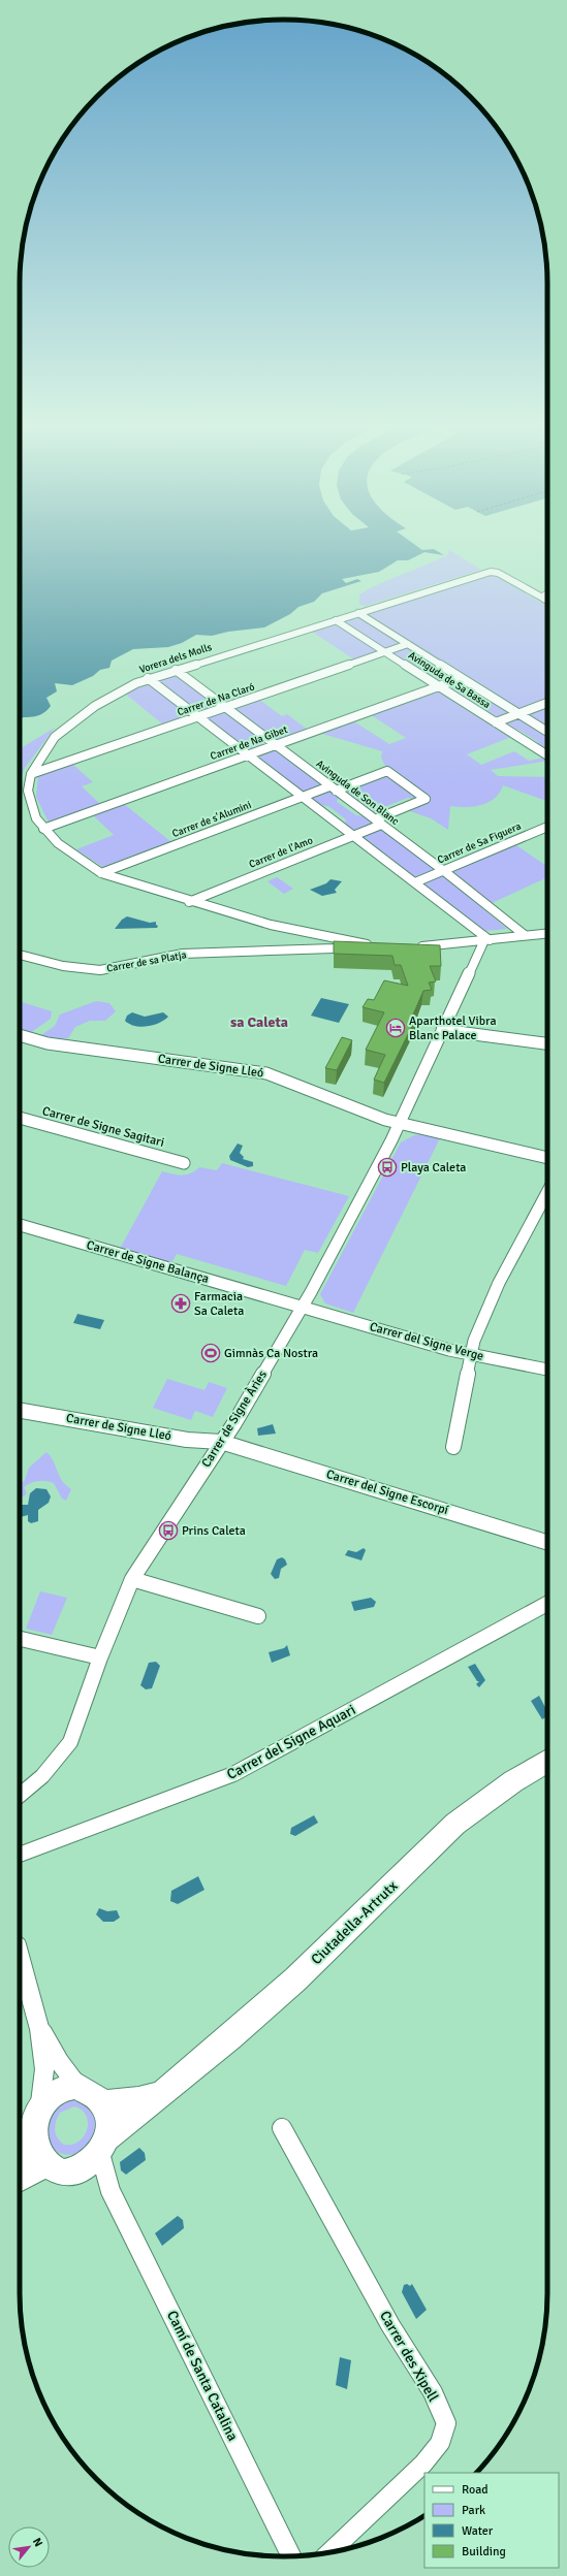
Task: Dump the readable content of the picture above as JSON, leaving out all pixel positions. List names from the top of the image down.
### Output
{
  "streets": {
    "main road": ["Ciutadella-Artrutx"],
    "street": [
      "Vorera dels Molls",
      "Avinguda de Sa Bassa",
      "Carrer de Na Claró",
      "Carrer de Na Gibet",
      "Avinguda de Son Blanc",
      "Carrer de s'Alumini",
      "Carrer de Sa Figuera",
      "Carrer de l'Amo",
      "Carrer de sa Platja",
      "Carrer de Signe Lleó",
      "Carrer de Signe Sagitari",
      "Carrer de Signe Balança",
      "Carrer del Signe Verge",
      "Carrer de Signe Àries",
      "Carrer del Signe Escorpí",
      "Carrer del Signe Aquari",
      "Carrer des Xipell",
      "Camí de Santa Catalina"
    ]
  },
  "crossings": [
    ["Vorera dels Molls", "Avinguda de Sa Bassa"],
    ["Vorera dels Molls", "Carrer de Na Claró"],
    ["Vorera dels Molls", "Carrer de Na Gibet"],
    ["Vorera dels Molls", "Avinguda de Son Blanc"],
    ["Vorera dels Molls", "Carrer de s'Alumini"],
    ["Vorera dels Molls", "Carrer de l'Amo"],
    ["Vorera dels Molls", "Carrer de sa Platja"],
    ["Avinguda de Sa Bassa", "Carrer de Na Claró"],
    ["Avinguda de Sa Bassa", "Carrer de Na Gibet"],
    ["Carrer de Na Claró", "Avinguda de Son Blanc"],
    ["Carrer de Na Gibet", "Avinguda de Son Blanc"],
    ["Avinguda de Son Blanc", "Carrer de s'Alumini"],
    ["Avinguda de Son Blanc", "Carrer de Sa Figuera"],
    ["Avinguda de Son Blanc", "Carrer de l'Amo"],
    ["Carrer de s'Alumini", "Carrer de l'Amo"],
    ["Carrer de Signe Lleó", "Carrer de Signe Àries"],
    ["Carrer de Signe Lleó", "Carrer del Signe Escorpí"],
    ["Carrer de Signe Balança", "Carrer del Signe Verge"],
    ["Carrer de Signe Balança", "Carrer de Signe Àries"],
    ["Carrer del Signe Verge", "Carrer de Signe Àries"],
    ["Carrer de Signe Àries", "Carrer del Signe Escorpí"],
    ["Ciutadella-Artrutx", "Camí de Santa Catalina"]
  ],
  "districts": ["sa Caleta"],
  "places": {
    "hotel": ["Aparthotel Vibra Blanc Palace"],
    "bus stop": ["Playa Caleta", "Prins Caleta"],
    "pharmacy": ["Farmacia Sa Caleta"],
    "sports": ["Gimnàs Ca Nostra"]
  },
  "legend": [
    "Road",
    "Park",
    "Water",
    "Building"
  ],
  "north": "top right"
}
